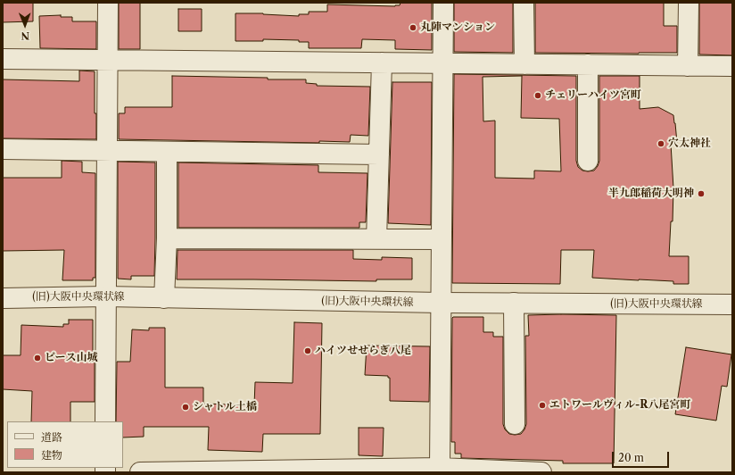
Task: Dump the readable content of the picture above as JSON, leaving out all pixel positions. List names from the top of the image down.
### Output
{
  "streets": {
    "street": ["(旧)大阪中央環状線"]
  },
  "places": [
    "丸陣マンション",
    "チェリーハイツ宮町",
    "穴太神社",
    "半九郎稲荷大明神",
    "ハイツせせらぎ八尾",
    "ピース山城",
    "エトワールヴィル-R八尾宮町",
    "シャトル土橋"
  ],
  "legend": ["道路", "建物"],
  "scale_bar": "20 m",
  "north": "bottom"
}
